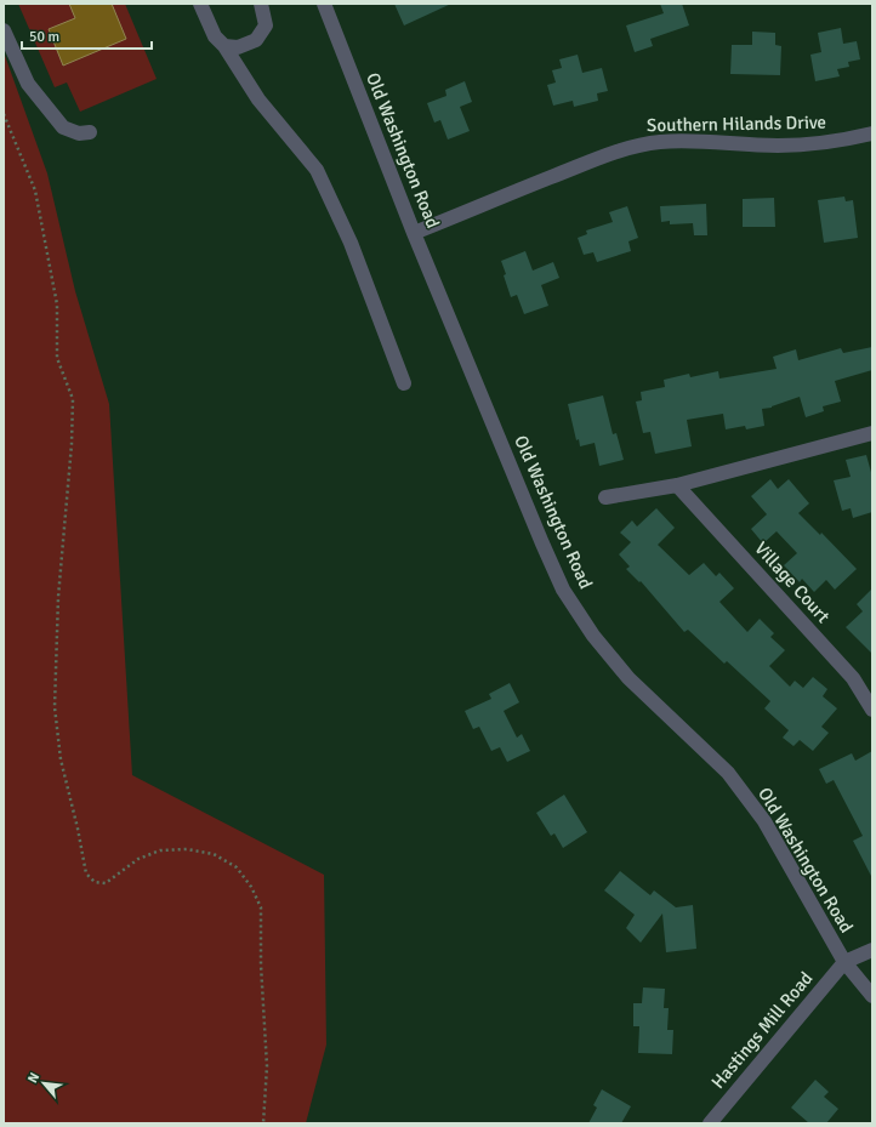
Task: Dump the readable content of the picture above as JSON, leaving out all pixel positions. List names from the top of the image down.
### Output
{
  "streets": {
    "street": [
      "Southern Hilands Drive",
      "Old Washington Road",
      "Village Court",
      "Hastings Mill Road"
    ]
  },
  "crossings": [
    ["Southern Hilands Drive", "Old Washington Road"],
    ["Old Washington Road", "Hastings Mill Road"]
  ],
  "scale_bar": "50 m",
  "north": "top left"
}
